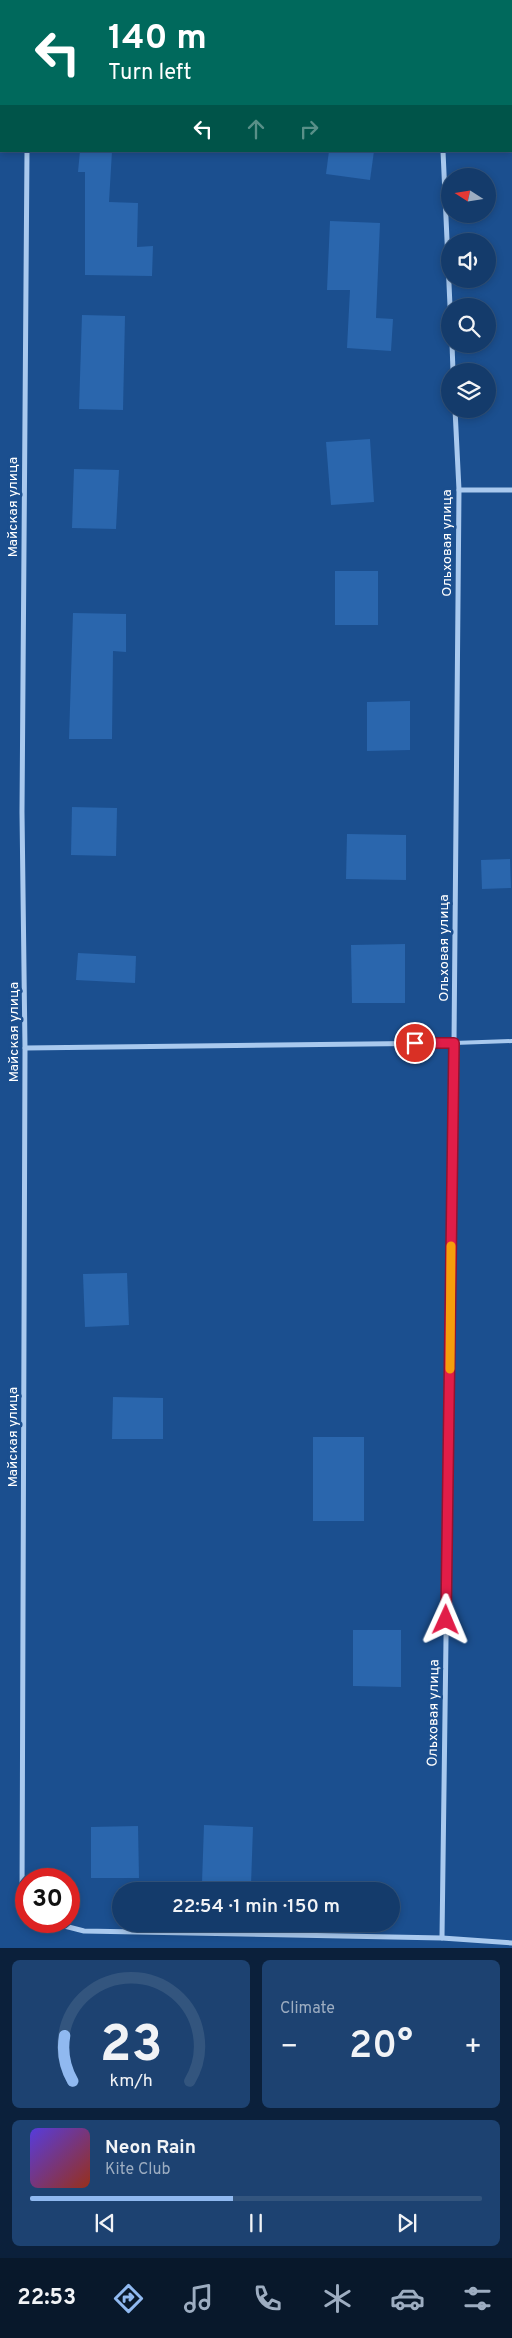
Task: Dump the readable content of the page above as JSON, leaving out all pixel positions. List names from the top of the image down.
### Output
{
  "streets": {
    "street": ["Майская улица", "Ольховая улица"]
  },
  "north": "left",
  "page": {
    "turn": ["140 m", "Turn left"],
    "limit": "30",
    "trip": "22:54 · 1 min · 150 m",
    "tile": "Climate",
    "heat": ["−", "20°", "+"],
    "song": ["Neon Rain", "Kite Club"],
    "tabs": "22:53",
    "gauge": ["23", "km/h"]
  }
}
